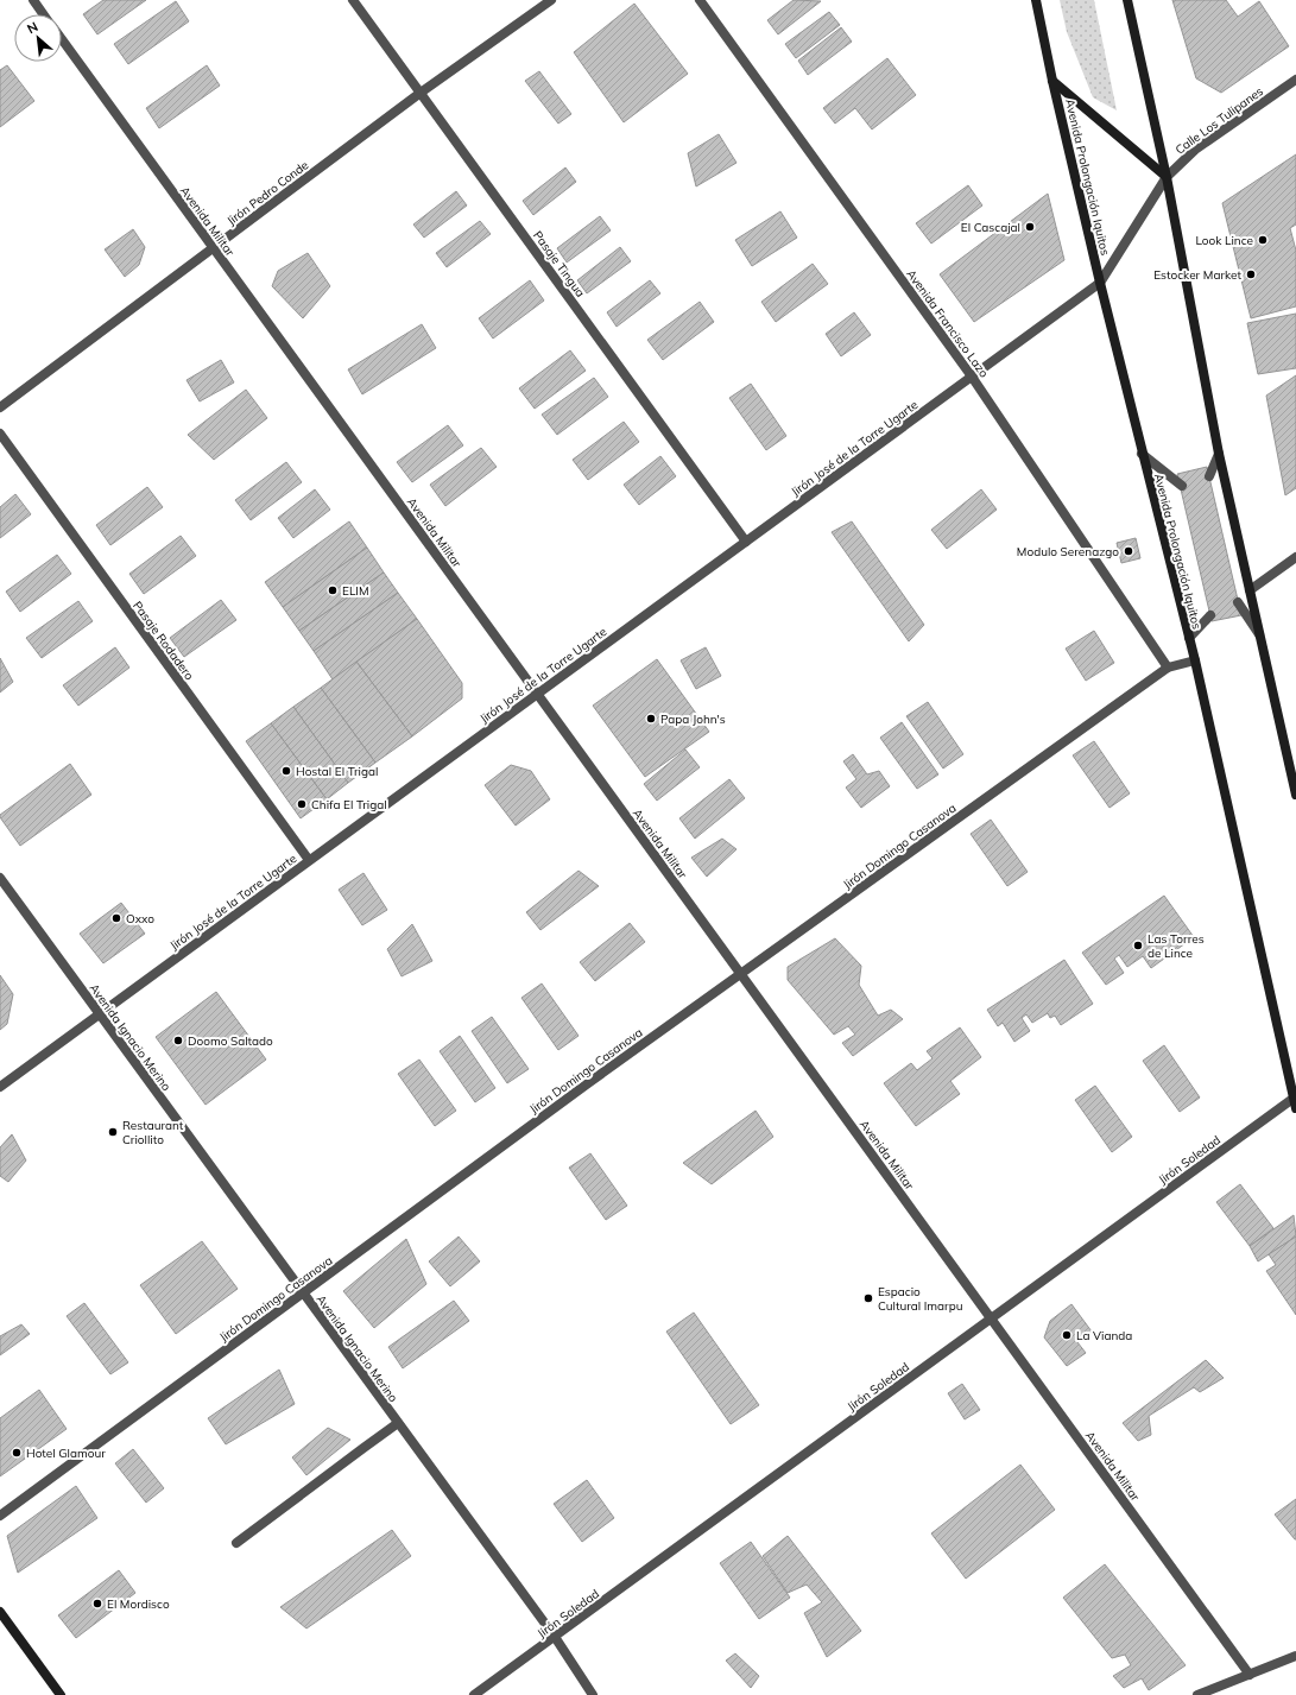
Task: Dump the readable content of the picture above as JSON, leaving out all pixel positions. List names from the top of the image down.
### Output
{
  "streets": {
    "main road": ["Avenida Prolongación Iquitos"],
    "street": [
      "Calle Los Tulipanes",
      "Jirón Pedro Conde",
      "Avenida Militar",
      "Pasaje Tingua",
      "Avenida Francisco Lazo",
      "Jirón José de la Torre Ugarte",
      "Pasaje Rodadero",
      "Jirón Domingo Casanova",
      "Avenida Ignacio Merino",
      "Jirón Soledad"
    ]
  },
  "crossings": [
    ["Calle Los Tulipanes", "Avenida Prolongación Iquitos"],
    ["Calle Los Tulipanes", "Jirón José de la Torre Ugarte"],
    ["Avenida Prolongación Iquitos", "Jirón José de la Torre Ugarte"],
    ["Avenida Prolongación Iquitos", "Jirón Domingo Casanova"],
    ["Avenida Prolongación Iquitos", "Jirón Soledad"],
    ["Jirón Pedro Conde", "Avenida Militar"],
    ["Jirón Pedro Conde", "Pasaje Tingua"],
    ["Avenida Militar", "Jirón José de la Torre Ugarte"],
    ["Avenida Militar", "Jirón Domingo Casanova"],
    ["Avenida Militar", "Jirón Soledad"],
    ["Pasaje Tingua", "Jirón José de la Torre Ugarte"],
    ["Avenida Francisco Lazo", "Jirón José de la Torre Ugarte"],
    ["Avenida Francisco Lazo", "Jirón Domingo Casanova"],
    ["Jirón José de la Torre Ugarte", "Pasaje Rodadero"],
    ["Jirón José de la Torre Ugarte", "Avenida Ignacio Merino"],
    ["Jirón Domingo Casanova", "Avenida Ignacio Merino"],
    ["Avenida Ignacio Merino", "Jirón Soledad"]
  ],
  "places": [
    "El Cascajal",
    "Look Lince",
    "Estocker Market",
    "Modulo Serenazgo",
    "ELIM",
    "Papa John's",
    "Hostal El Trigal",
    "Chifa El Trigal",
    "Oxxo",
    "Las Torres de Lince",
    "Doomo Saltado",
    "Restaurant Criollito",
    "Espacio Cultural Imarpu",
    "La Vianda",
    "Hotel Glamour",
    "El Mordisco"
  ],
  "north": "top left"
}
